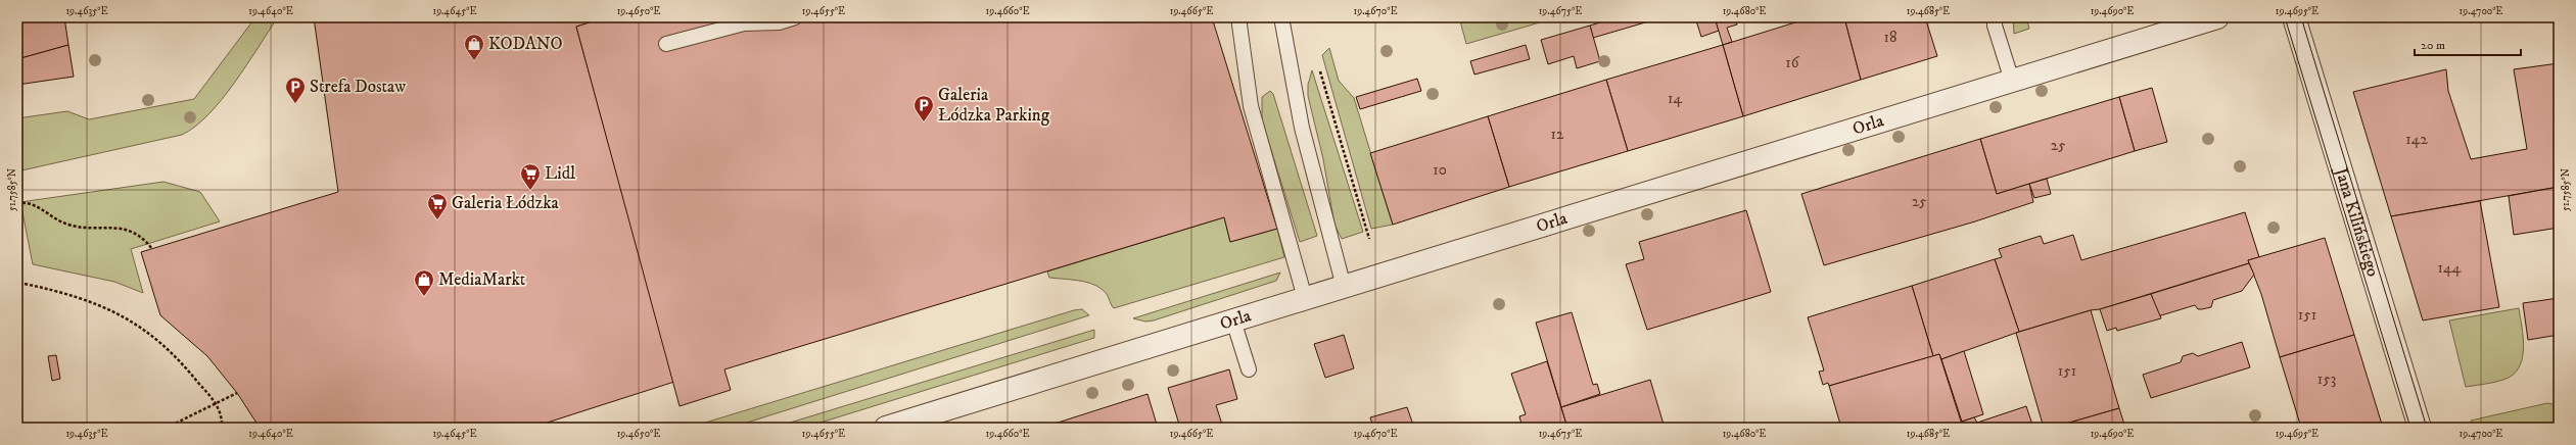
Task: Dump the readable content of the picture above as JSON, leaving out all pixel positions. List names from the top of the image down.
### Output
{
  "streets": {
    "street": ["Orla", "Jana Kilińskiego"]
  },
  "places": {
    "shop": ["KODANO", "MediaMarkt"],
    "parking": ["Strefa Dostaw", "Galeria Łódzka Parking"],
    "supermarket": ["Lidl", "Galeria Łódzka"]
  },
  "house_numbers": [
    "18",
    "16",
    "14",
    "12",
    "142",
    "25",
    "10",
    "25",
    "144",
    "151",
    "151",
    "153"
  ],
  "scale_bar": "20 m",
  "coordinates": [
    "19.4635°E",
    "19.4640°E",
    "19.4645°E",
    "19.4650°E",
    "19.4655°E",
    "19.4660°E",
    "19.4665°E",
    "19.4670°E",
    "19.4675°E",
    "19.4680°E",
    "19.4685°E",
    "19.4690°E",
    "19.4695°E",
    "19.4700°E",
    "51.7585°N"
  ]
}
